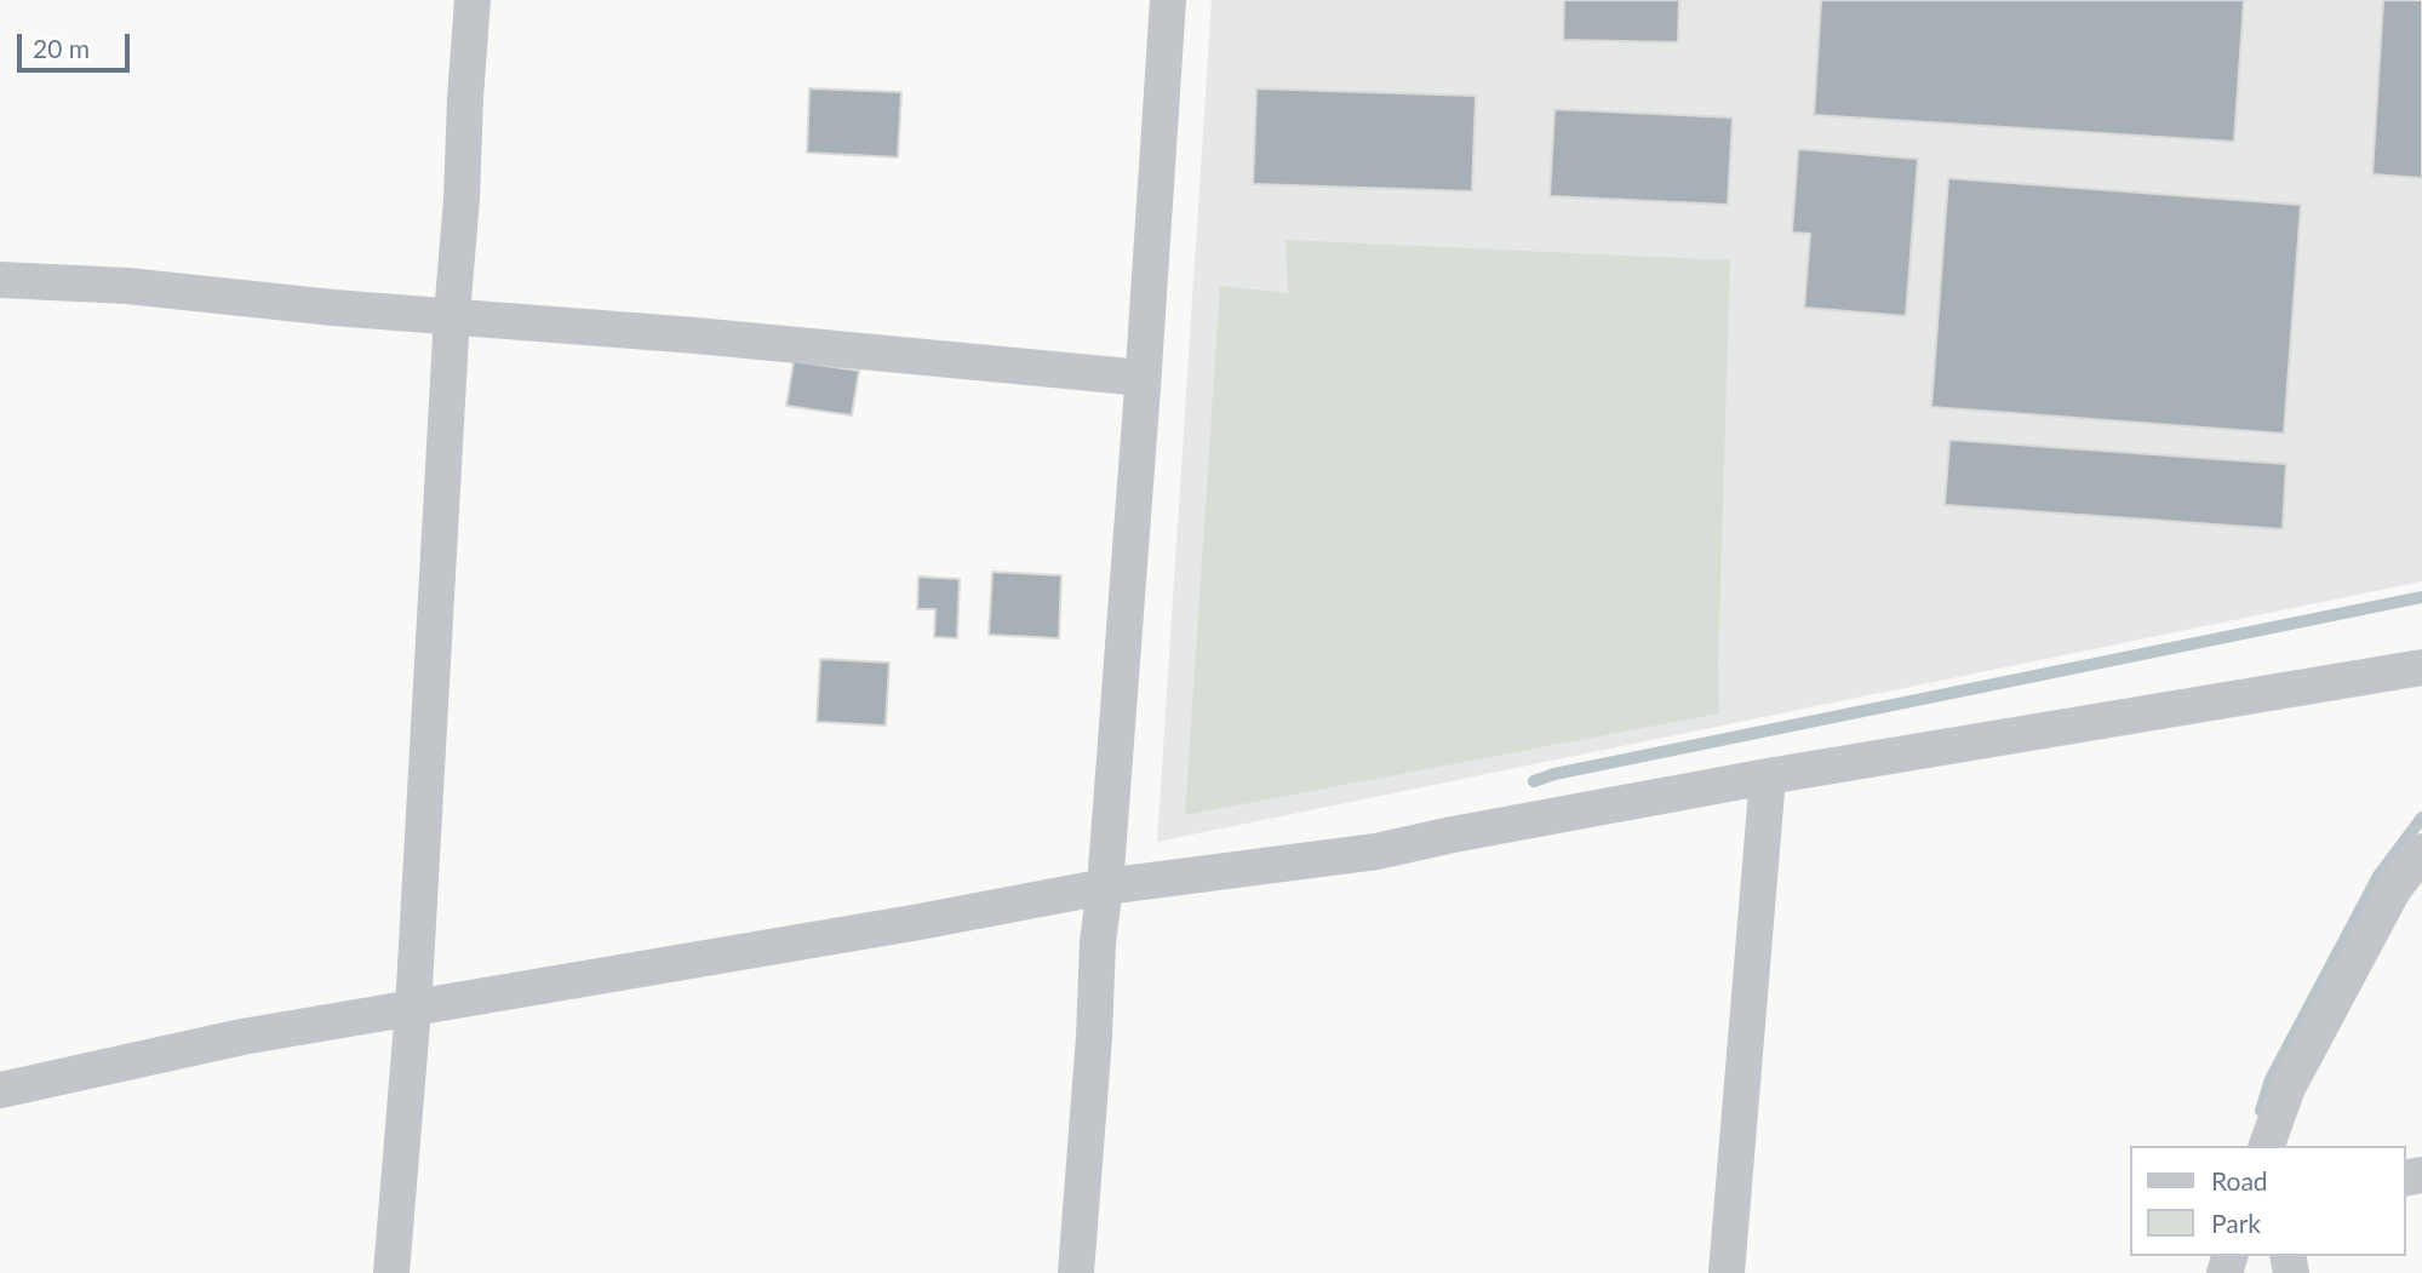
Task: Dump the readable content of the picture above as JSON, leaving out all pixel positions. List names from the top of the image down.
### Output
{
  "legend": ["Road", "Park"],
  "scale_bar": "20 m"
}
